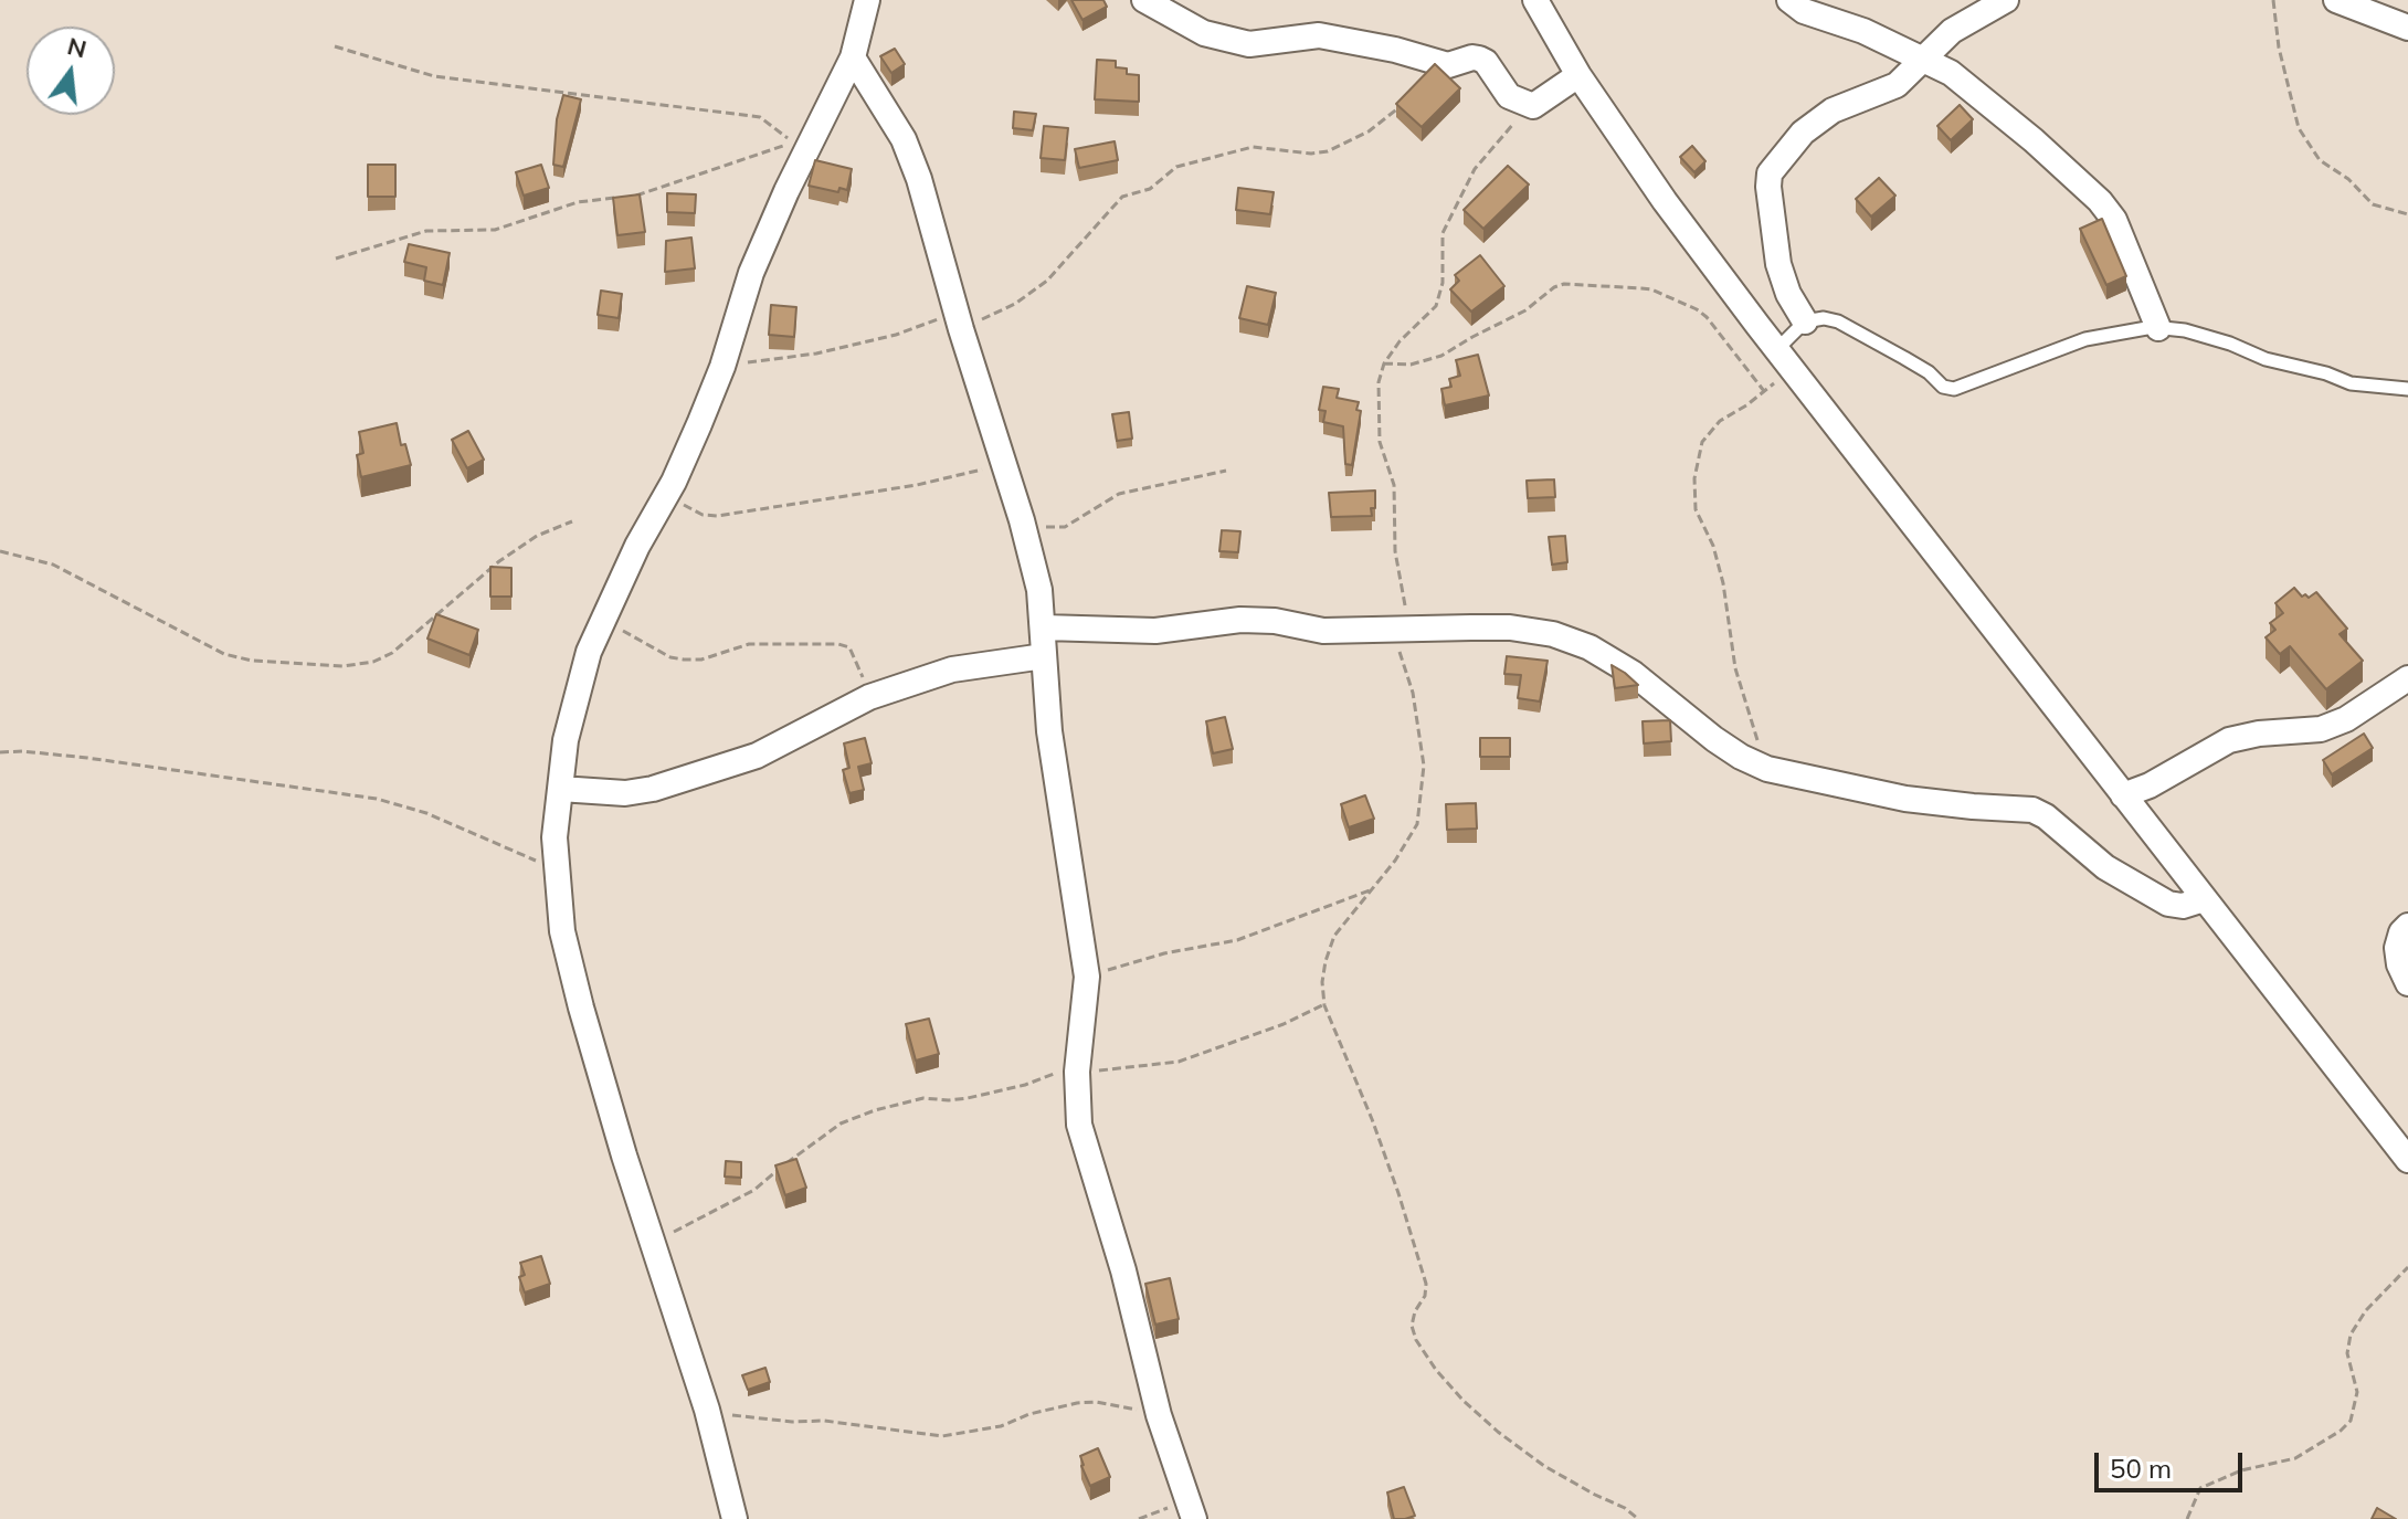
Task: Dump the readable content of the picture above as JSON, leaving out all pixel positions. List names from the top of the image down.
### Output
{
  "scale_bar": "50 m",
  "north": "top"
}
